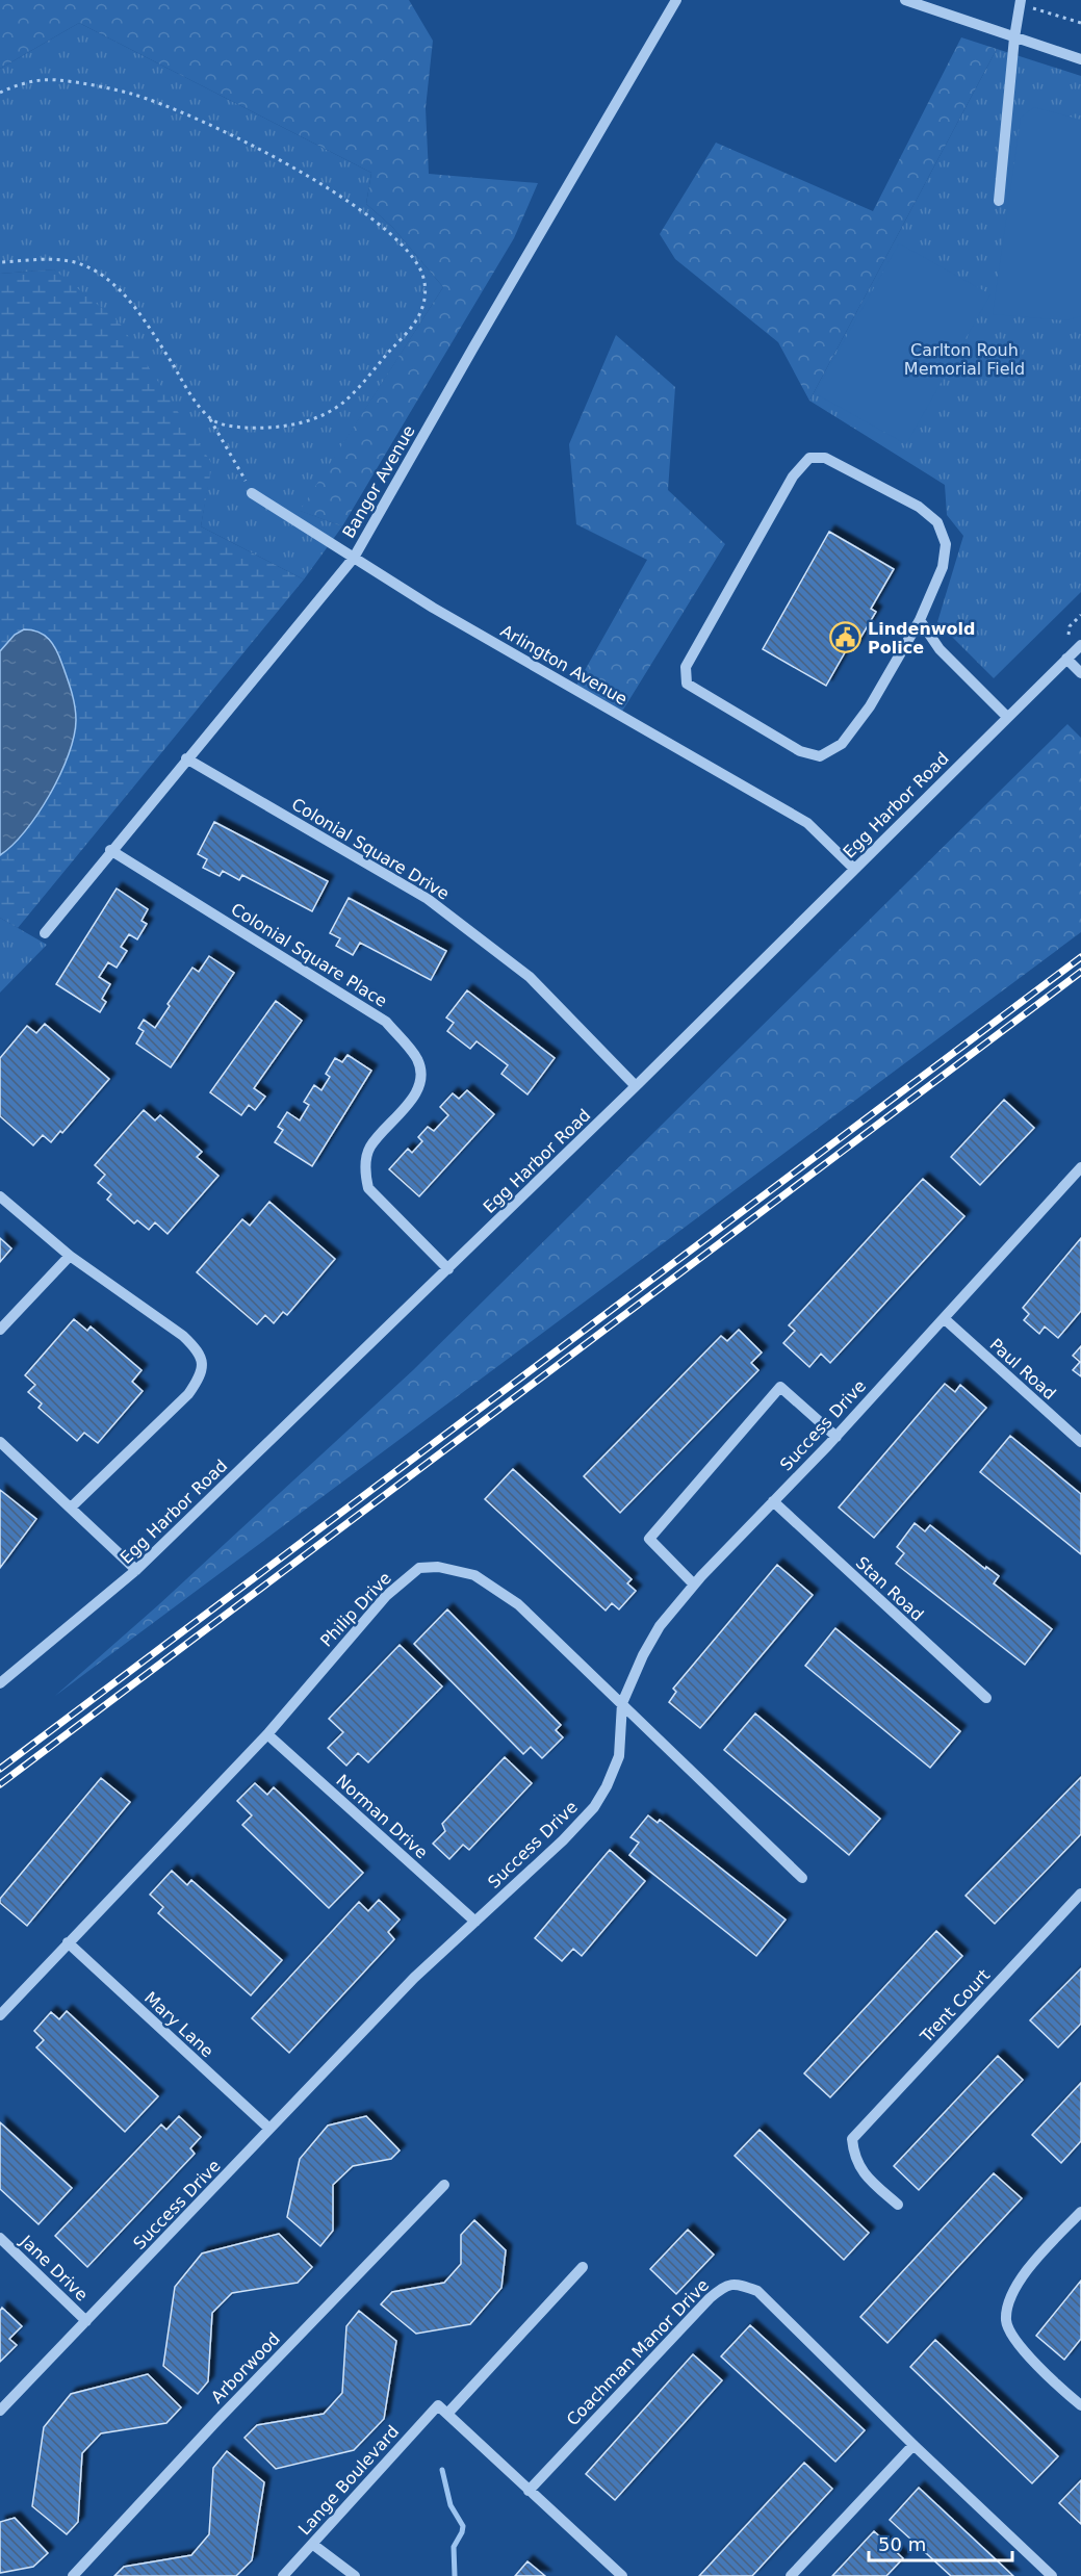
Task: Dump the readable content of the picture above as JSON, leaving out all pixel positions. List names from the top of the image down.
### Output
{
  "streets": {
    "street": [
      "Bangor Avenue",
      "Arlington Avenue",
      "Egg Harbor Road",
      "Colonial Square Drive",
      "Colonial Square Place",
      "Paul Road",
      "Success Drive",
      "Stan Road",
      "Philip Drive",
      "Norman Drive",
      "Trent Court",
      "Mary Lane",
      "Jane Drive",
      "Coachman Manor Drive",
      "Arborwood",
      "Lange Boulevard"
    ]
  },
  "crossings": [
    ["Bangor Avenue", "Arlington Avenue"],
    ["Bangor Avenue", "Colonial Square Drive"],
    ["Bangor Avenue", "Colonial Square Place"],
    ["Arlington Avenue", "Egg Harbor Road"],
    ["Egg Harbor Road", "Colonial Square Drive"],
    ["Egg Harbor Road", "Colonial Square Place"],
    ["Paul Road", "Success Drive"],
    ["Success Drive", "Stan Road"],
    ["Success Drive", "Philip Drive"],
    ["Success Drive", "Norman Drive"],
    ["Success Drive", "Mary Lane"],
    ["Success Drive", "Jane Drive"],
    ["Philip Drive", "Norman Drive"],
    ["Philip Drive", "Mary Lane"]
  ],
  "parks": ["Carlton Rouh Memorial Field"],
  "places": {
    "public building": ["Lindenwold Police"]
  },
  "scale_bar": "50 m"
}
